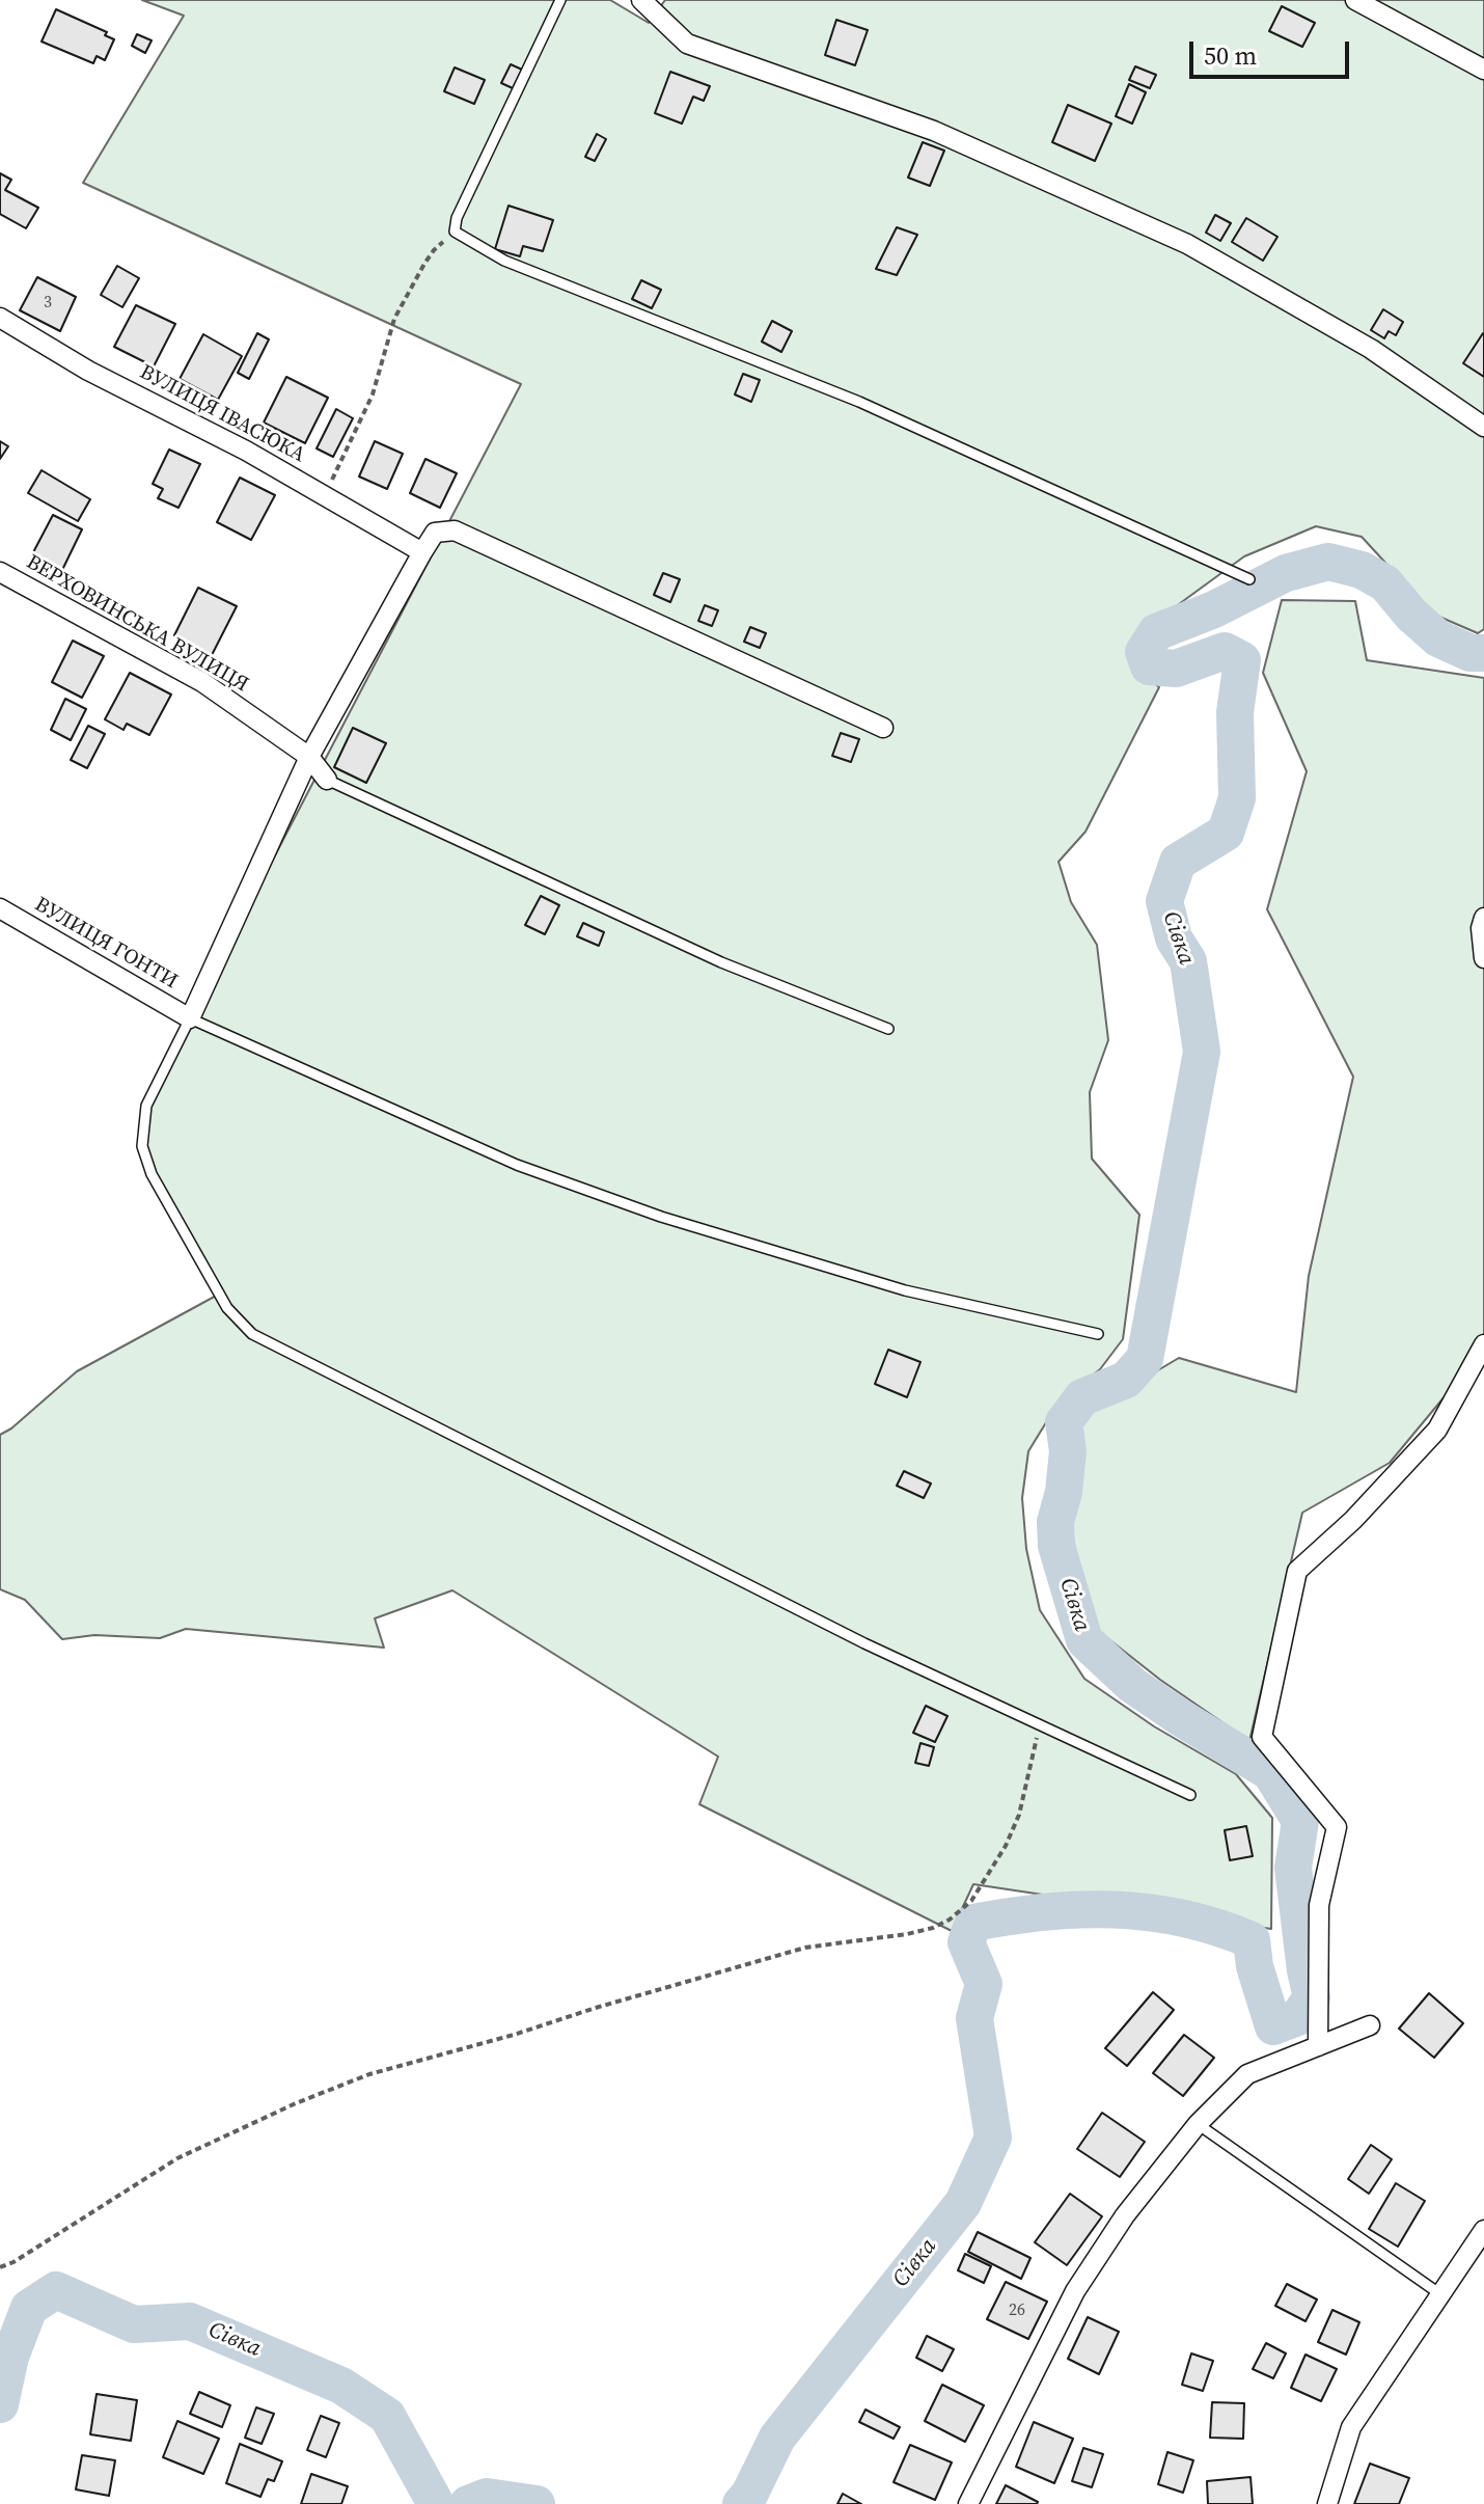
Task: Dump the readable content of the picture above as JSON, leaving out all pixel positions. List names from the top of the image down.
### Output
{
  "streets": {
    "street": ["ВУЛИЦЯ ІВАСЮКА", "ВЕРХОВИНСЬКА ВУЛИЦЯ", "ВУЛИЦЯ ГОНТИ"]
  },
  "water": ["Сівка"],
  "house_numbers": ["3", "26"],
  "scale_bar": "50 m"
}
